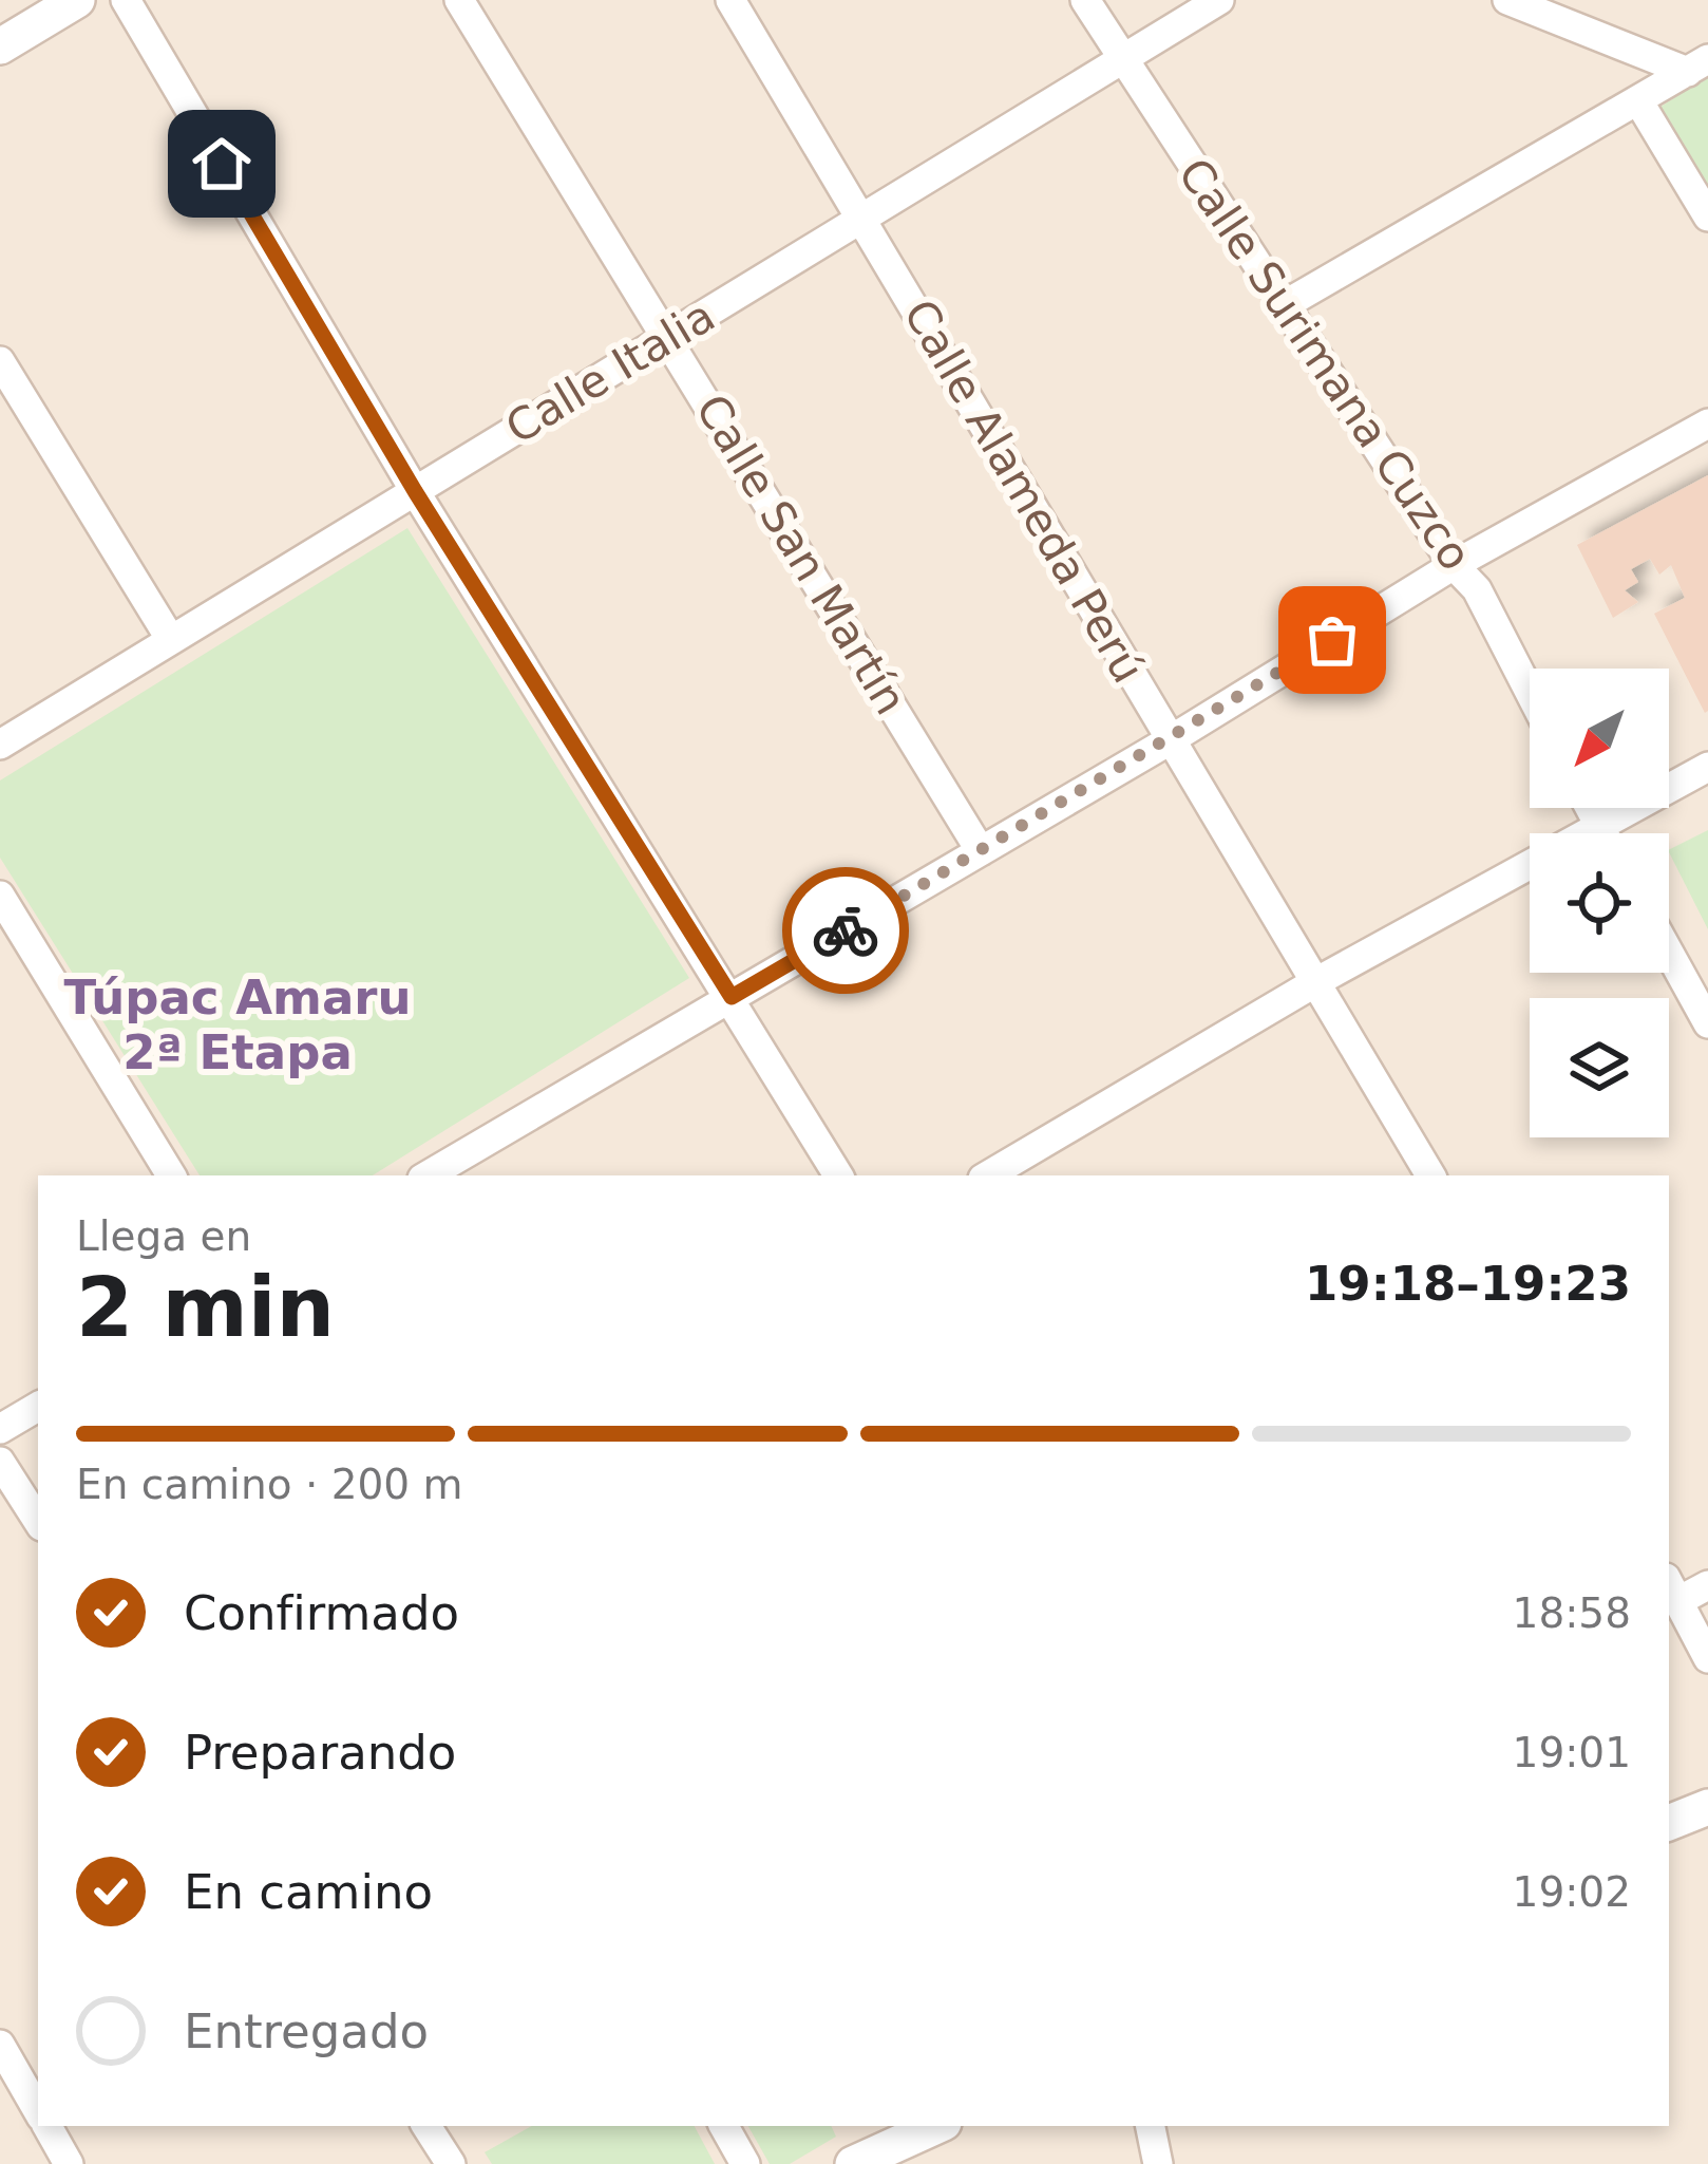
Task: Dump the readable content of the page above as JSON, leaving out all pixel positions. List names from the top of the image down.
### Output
{
  "streets": {
    "street": [
      "Calle Surimana Cuzco",
      "Calle Italia",
      "Calle Alameda Perú",
      "Calle San Martín"
    ]
  },
  "crossings": [
    ["Calle Surimana Cuzco", "Calle Italia"],
    ["Calle Italia", "Calle Alameda Perú"],
    ["Calle Italia", "Calle San Martín"]
  ],
  "districts": ["Túpac Amaru 2ª Etapa"],
  "north": "bottom left",
  "page": {
    "heading": ["2 min", "Llega en", "19:18–19:23"],
    "bar": "En camino · 200 m",
    "list": [
      ["Confirmado", "18:58"],
      ["Preparando", "19:01"],
      ["En camino", "19:02"],
      "Entregado"
    ]
  }
}
